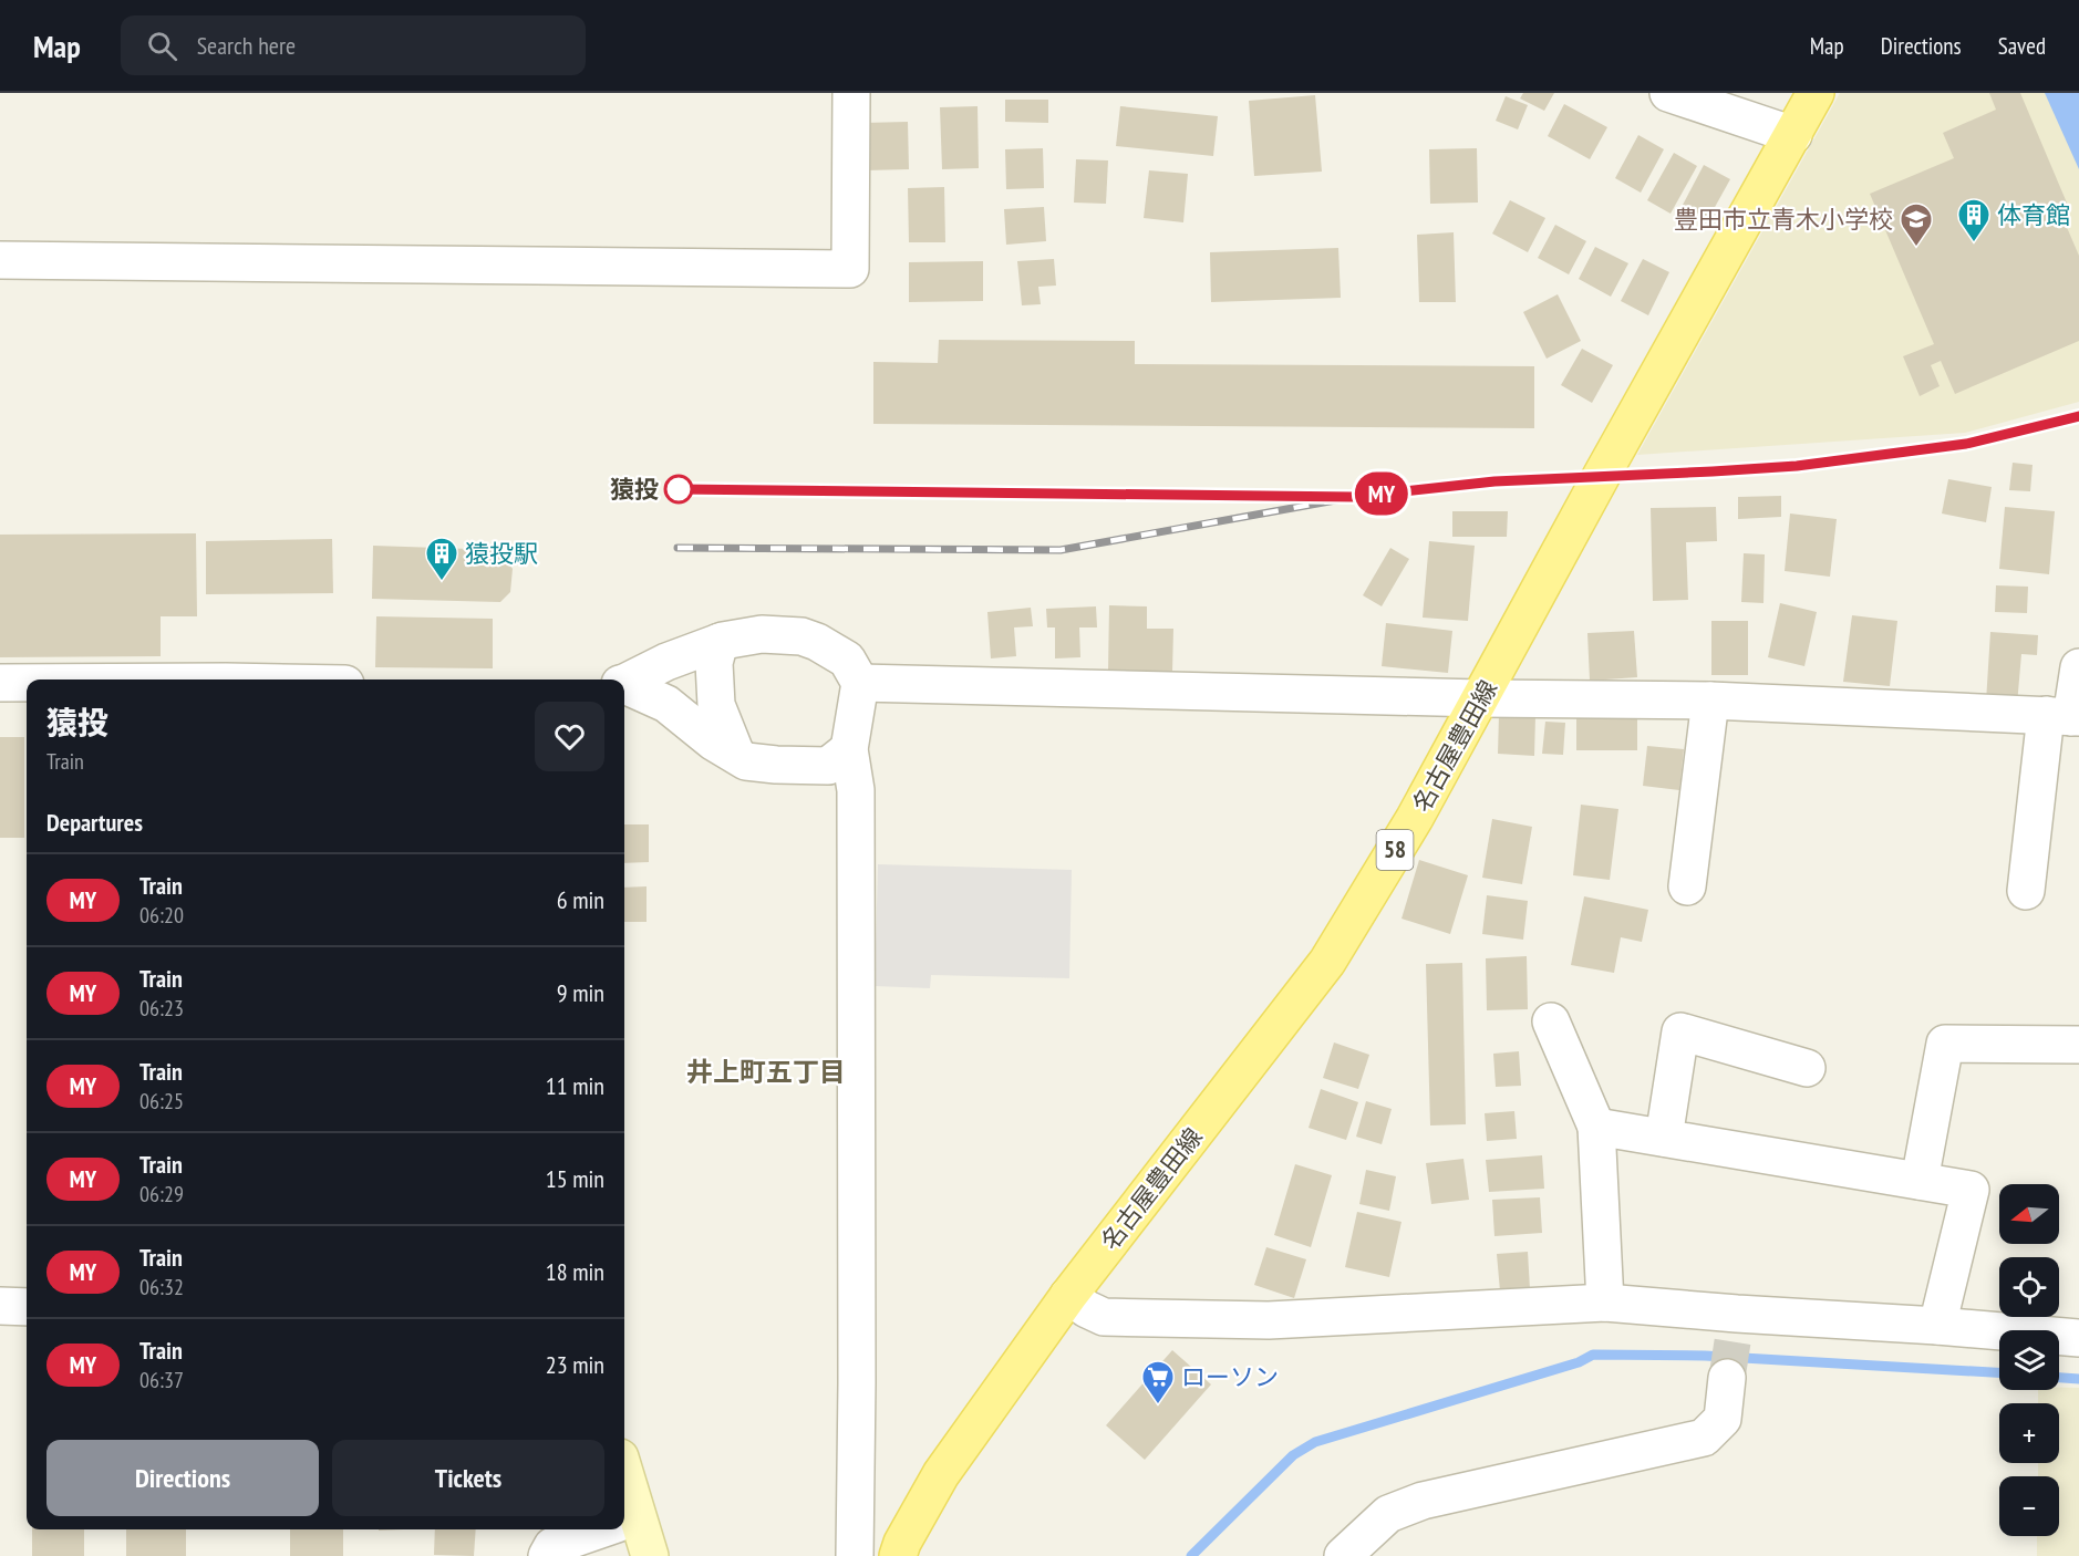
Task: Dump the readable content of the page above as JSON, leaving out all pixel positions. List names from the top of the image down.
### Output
{
  "streets": {
    "main road": ["名古屋豊田線", "58"]
  },
  "districts": ["井上町五丁目"],
  "places": {
    "building": ["体育館", "猿投駅"],
    "school or university": ["豊田市立青木小学校"],
    "other": ["猿投"],
    "supermarket": ["ローソン"]
  },
  "north": "left",
  "page": {
    "header": "Map",
    "search": "Search here",
    "nav": ["Map", "Directions", "Saved"],
    "on_map": "MY",
    "heading": [
      ["猿投", "Train"],
      "Departures"
    ],
    "list": [
      {
        "mark": "MY",
        "name": "Train",
        "note": "06:20",
        "value": "6 min"
      },
      {
        "mark": "MY",
        "name": "Train",
        "note": "06:23",
        "value": "9 min"
      },
      {
        "mark": "MY",
        "name": "Train",
        "note": "06:25",
        "value": "11 min"
      },
      {
        "mark": "MY",
        "name": "Train",
        "note": "06:29",
        "value": "15 min"
      },
      {
        "mark": "MY",
        "name": "Train",
        "note": "06:32",
        "value": "18 min"
      },
      {
        "mark": "MY",
        "name": "Train",
        "note": "06:37",
        "value": "23 min"
      }
    ],
    "map_buttons": ["+", "−"],
    "buttons": ["Directions", "Tickets"]
  }
}
